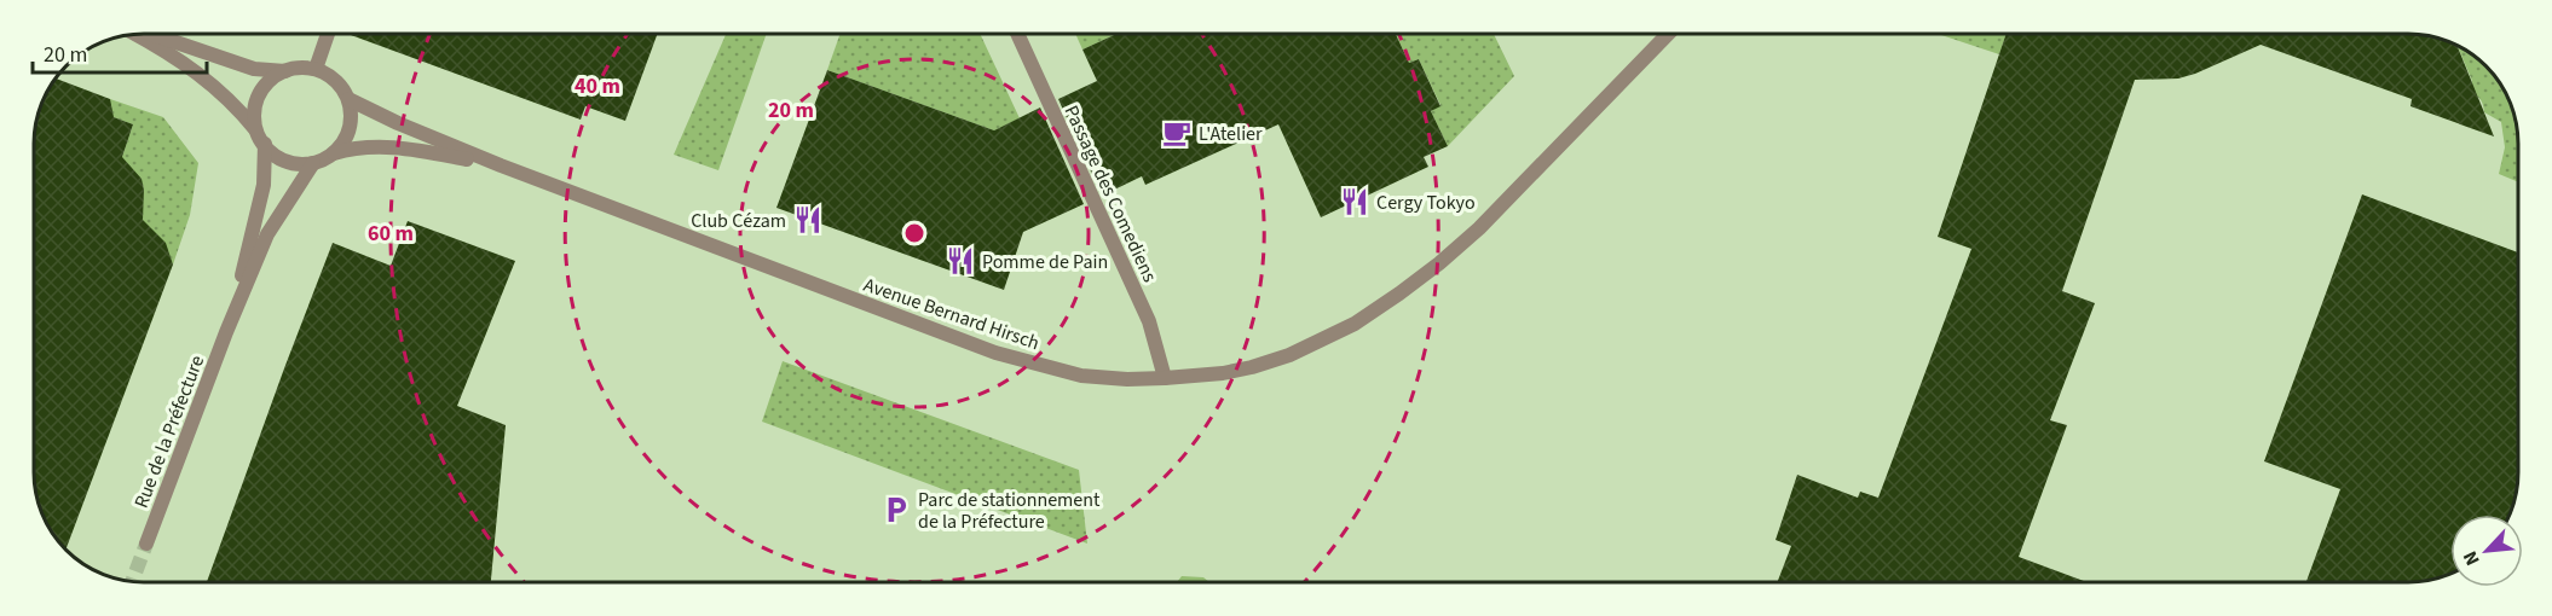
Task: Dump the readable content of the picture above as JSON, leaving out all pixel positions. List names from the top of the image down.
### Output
{
  "streets": {
    "street": ["Passage des Comediens", "Avenue Bernard Hirsch", "Rue de la Préfecture"]
  },
  "crossings": [
    ["Passage des Comediens", "Avenue Bernard Hirsch"],
    ["Avenue Bernard Hirsch", "Rue de la Préfecture"]
  ],
  "places": {
    "cafe": ["L'Atelier"],
    "restaurant": ["Cergy Tokyo", "Club Cézam", "Pomme de Pain"],
    "parking": ["Parc de stationnement de la Préfecture"]
  },
  "scale_bar": "20 m",
  "north": "bottom left",
  "rings": ["40 m", "20 m", "60 m"]
}
